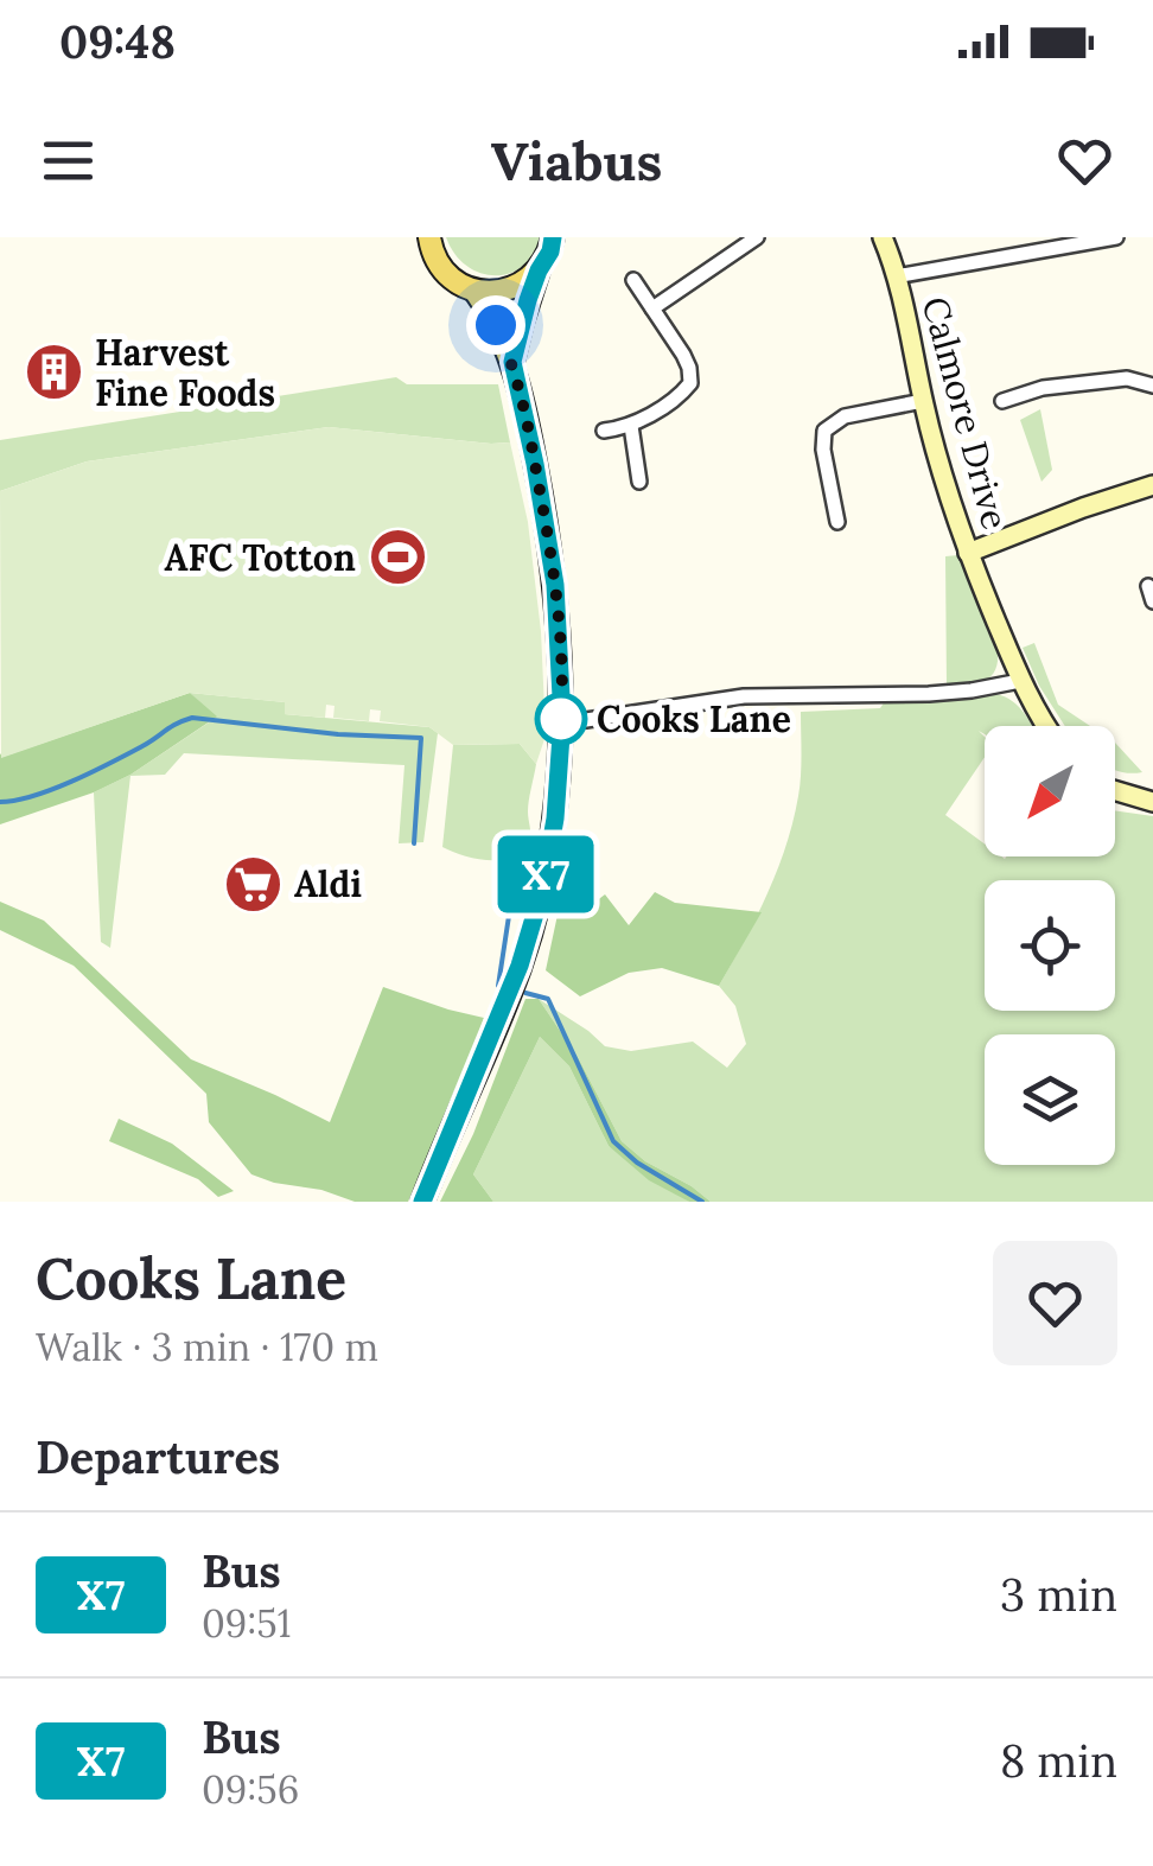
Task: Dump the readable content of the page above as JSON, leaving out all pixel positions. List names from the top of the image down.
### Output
{
  "streets": {
    "street": ["Calmore Drive"]
  },
  "places": {
    "building": ["Harvest Fine Foods"],
    "sports": ["AFC Totton"],
    "other": ["Cooks Lane"],
    "supermarket": ["Aldi"]
  },
  "lines": ["bus line X7"],
  "north": "bottom left",
  "page": {
    "status": "09:48",
    "header": "Viabus",
    "on_map": "X7",
    "heading": [
      ["Cooks Lane", "Walk · 3 min · 170 m"],
      "Departures"
    ],
    "list": [
      {
        "mark": "X7",
        "name": "Bus",
        "note": "09:51",
        "value": "3 min"
      },
      {
        "mark": "X7",
        "name": "Bus",
        "note": "09:56",
        "value": "8 min"
      }
    ]
  }
}
